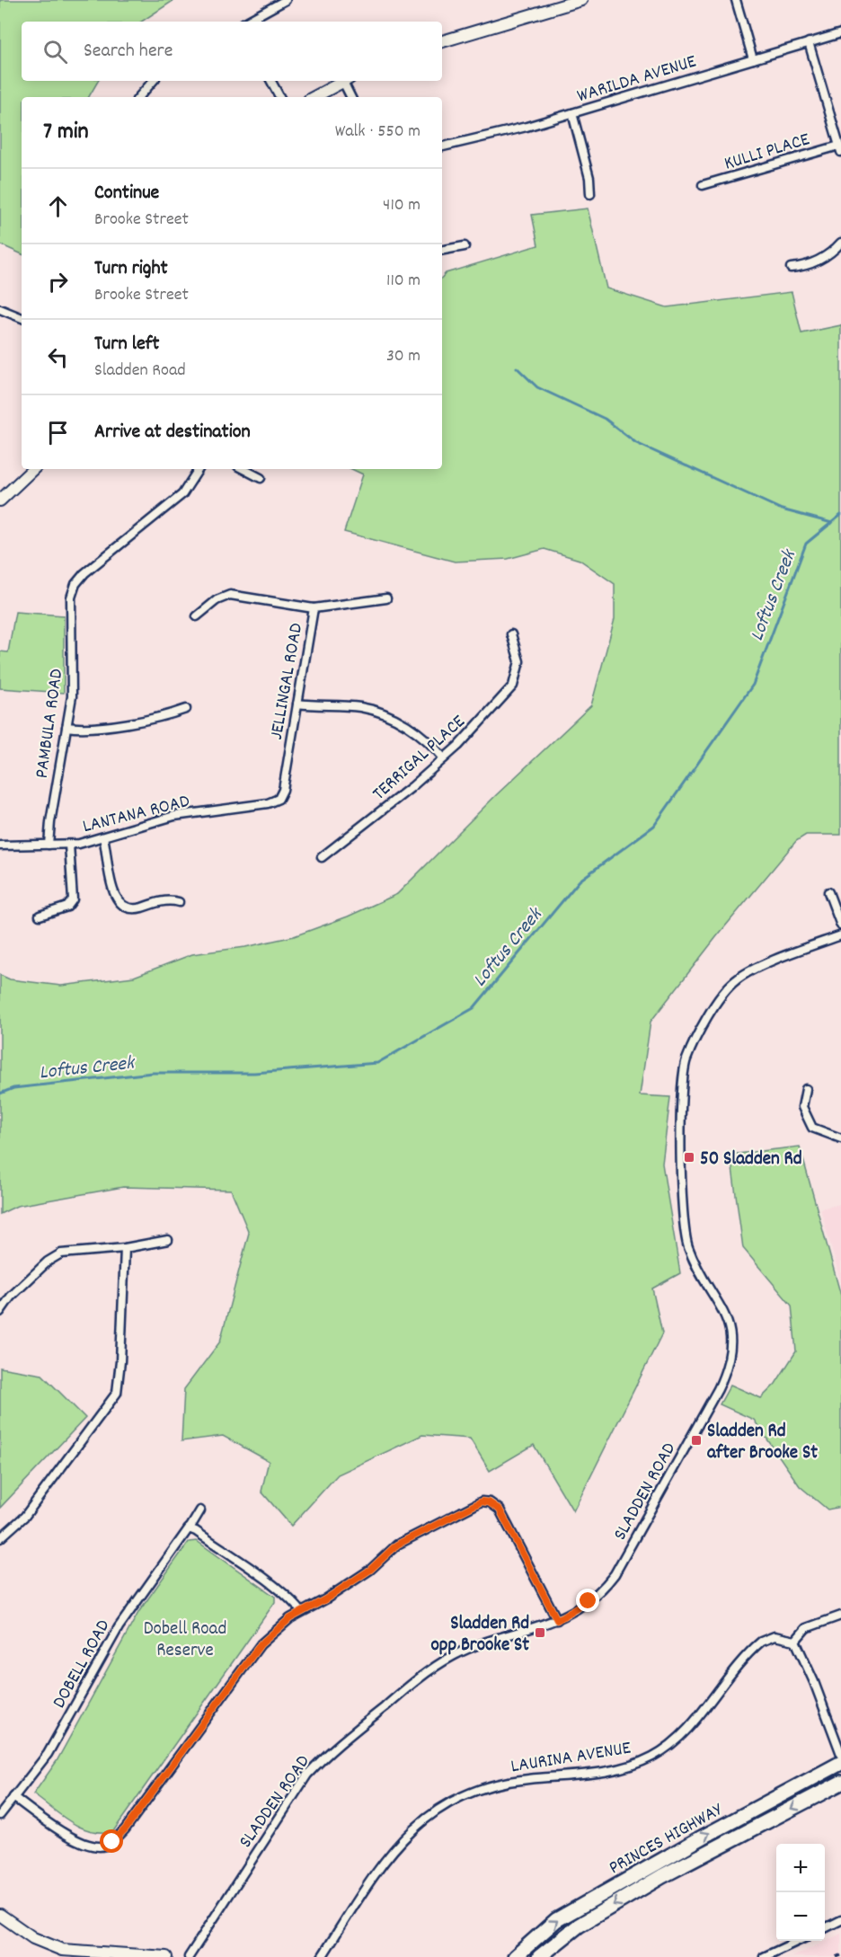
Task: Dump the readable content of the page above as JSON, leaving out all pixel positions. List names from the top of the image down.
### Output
{
  "streets": {
    "highway": ["PRINCES HIGHWAY"],
    "street": [
      "WARILDA AVENUE",
      "KULLI PLACE",
      "JELLINGAL ROAD",
      "PAMBULA ROAD",
      "TERRIGAL PLACE",
      "LANTANA ROAD",
      "SLADDEN ROAD",
      "DOBELL ROAD",
      "LAURINA AVENUE"
    ]
  },
  "crossings": [
    ["JELLINGAL ROAD", "LANTANA ROAD"],
    ["PAMBULA ROAD", "LANTANA ROAD"]
  ],
  "water": ["Loftus Creek"],
  "parks": ["Dobell Road Reserve"],
  "places": {
    "transit": ["50 Sladden Rd", "Sladden Rd after Brooke St", "Sladden Rd opp Brooke St"]
  },
  "page": {
    "search": "Search here",
    "heading": ["7 min", "Walk · 550 m"],
    "list": [
      ["Continue", "Brooke Street", "410 m"],
      ["Turn right", "Brooke Street", "110 m"],
      ["Turn left", "Sladden Road", "30 m"],
      "Arrive at destination"
    ],
    "map_buttons": ["+", "−"]
  }
}
